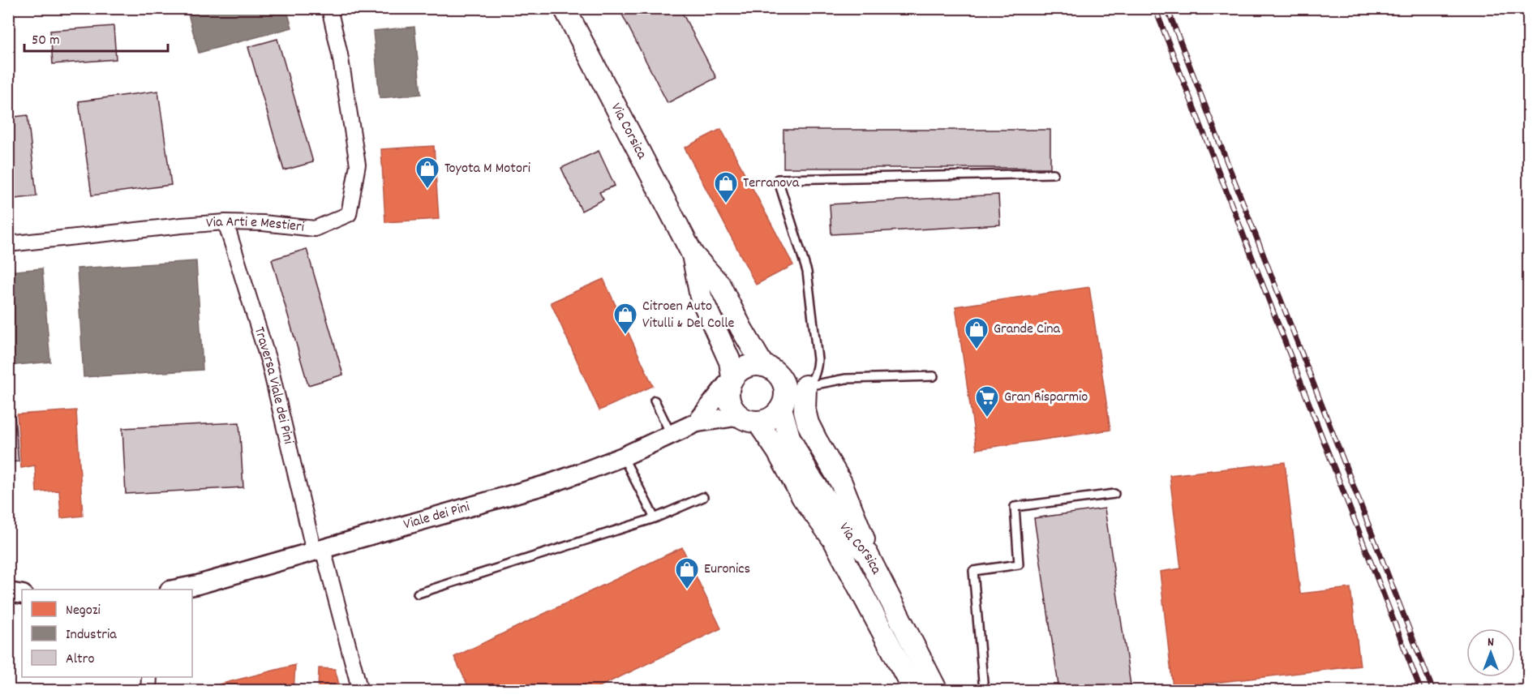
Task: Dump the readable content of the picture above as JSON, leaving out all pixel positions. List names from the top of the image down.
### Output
{
  "streets": {
    "main road": ["Via Corsica"],
    "street": ["Via Arti e Mestieri", "Traversa Viale dei Pini", "Viale dei Pini"]
  },
  "crossings": [
    ["Via Corsica", "Viale dei Pini"],
    ["Via Arti e Mestieri", "Traversa Viale dei Pini"],
    ["Traversa Viale dei Pini", "Viale dei Pini"]
  ],
  "places": {
    "shop": [
      "Toyota M Motori",
      "Terranova",
      "Citroen Auto Vitulli & Del Colle",
      "Grande Cina",
      "Euronics"
    ],
    "supermarket": ["Gran Risparmio"]
  },
  "legend": ["Negozi", "Industria", "Altro"],
  "scale_bar": "50 m",
  "north": "top"
}
